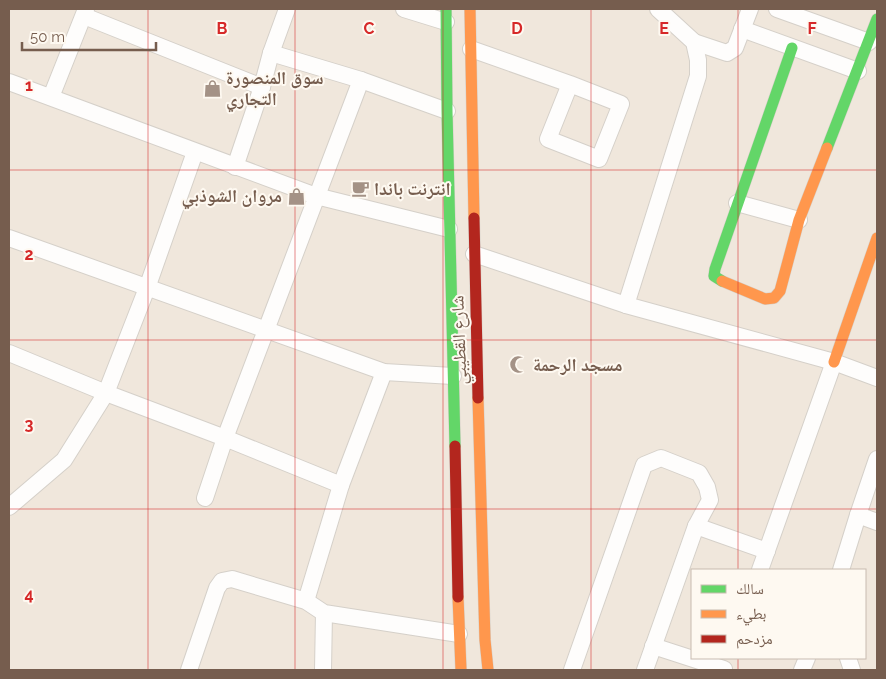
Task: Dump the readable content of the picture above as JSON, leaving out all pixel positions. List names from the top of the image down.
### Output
{
  "streets": {
    "main road": ["شارع القطيبي"]
  },
  "places": {
    "shop": ["سوق المنصورة التجاري", "مروان الشوذبي"],
    "cafe": ["انترنت باندا"],
    "mosque": ["مسجد الرحمة"]
  },
  "legend": ["سالك", "بطيء", "مزدحم"],
  "scale_bar": "50 m",
  "grid": {
    "columns": [
      "B",
      "C",
      "D",
      "E",
      "F"
    ],
    "rows": [
      "1",
      "2",
      "3",
      "4"
    ]
  }
}
